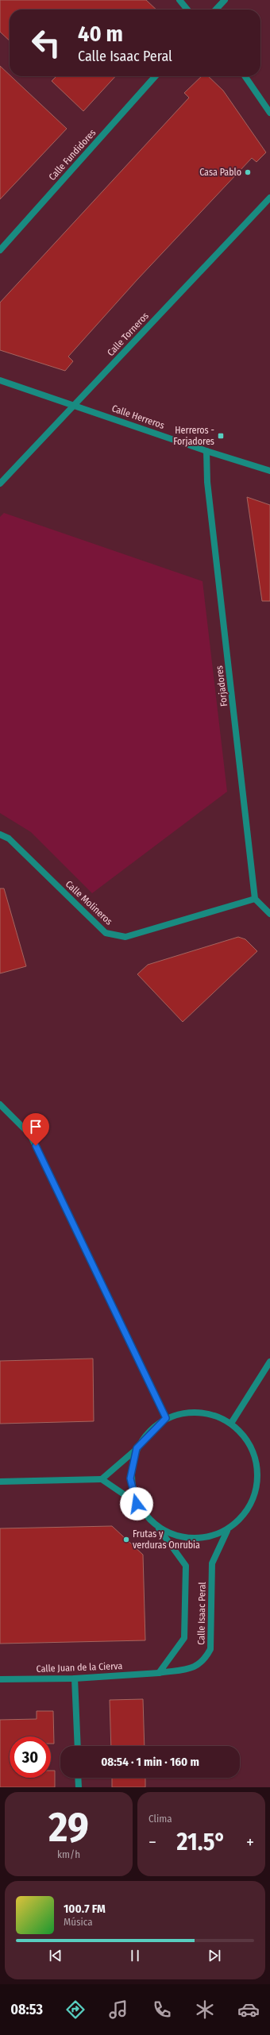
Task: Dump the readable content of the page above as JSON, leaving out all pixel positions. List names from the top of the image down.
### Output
{
  "streets": {
    "street": [
      "Calle Fundidores",
      "Calle Torneros",
      "Calle Herreros",
      "Forjadores",
      "Calle Molineros",
      "Calle Isaac Peral",
      "Calle Juan de la Cierva"
    ]
  },
  "crossings": [
    ["Calle Torneros", "Calle Herreros"],
    ["Calle Herreros", "Forjadores"],
    ["Forjadores", "Calle Molineros"],
    ["Calle Isaac Peral", "Calle Juan de la Cierva"]
  ],
  "places": {
    "other": ["Casa Pablo", "Frutas y verduras Onrubia"],
    "transit": ["Herreros - Forjadores"]
  },
  "page": {
    "turn": ["40 m", "Calle Isaac Peral"],
    "limit": "30",
    "trip": "08:54 · 1 min · 160 m",
    "tile": [
      ["29", "km/h"],
      "Clima"
    ],
    "heat": ["−", "21.5°", "+"],
    "song": ["100.7 FM", "Música"],
    "tabs": "08:53"
  }
}
